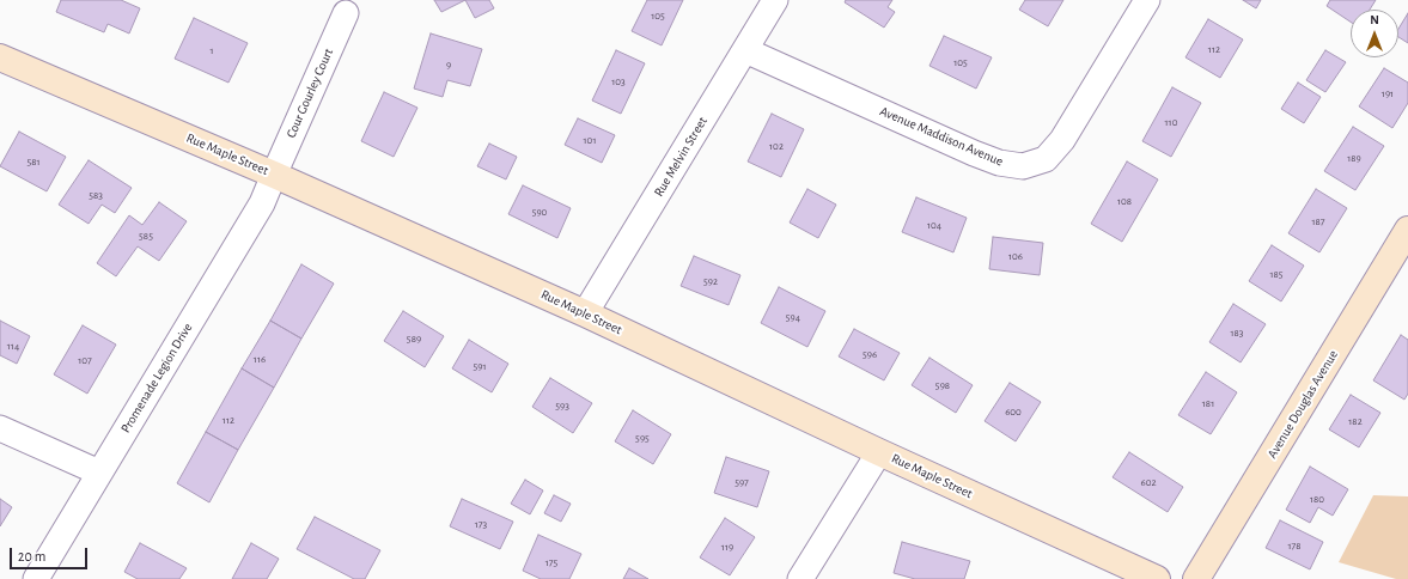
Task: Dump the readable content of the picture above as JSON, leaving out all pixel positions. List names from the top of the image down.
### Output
{
  "streets": {
    "street": [
      "Cour Gourley Court",
      "Avenue Maddison Avenue",
      "Rue Maple Street",
      "Rue Melvin Street",
      "Promenade Legion Drive",
      "Avenue Douglas Avenue"
    ]
  },
  "crossings": [
    ["Cour Gourley Court", "Rue Maple Street"],
    ["Cour Gourley Court", "Promenade Legion Drive"],
    ["Avenue Maddison Avenue", "Rue Melvin Street"],
    ["Rue Maple Street", "Rue Melvin Street"],
    ["Rue Maple Street", "Promenade Legion Drive"]
  ],
  "house_numbers": [
    "105",
    "112",
    "1",
    "105",
    "9",
    "103",
    "191",
    "110",
    "101",
    "102",
    "189",
    "581",
    "583",
    "108",
    "590",
    "187",
    "104",
    "585",
    "106",
    "185",
    "592",
    "594",
    "183",
    "589",
    "114",
    "596",
    "116",
    "107",
    "591",
    "598",
    "181",
    "593",
    "600",
    "112",
    "182",
    "595",
    "597",
    "602",
    "180",
    "173",
    "178",
    "119",
    "175"
  ],
  "scale_bar": "20 m",
  "north": "top"
}
